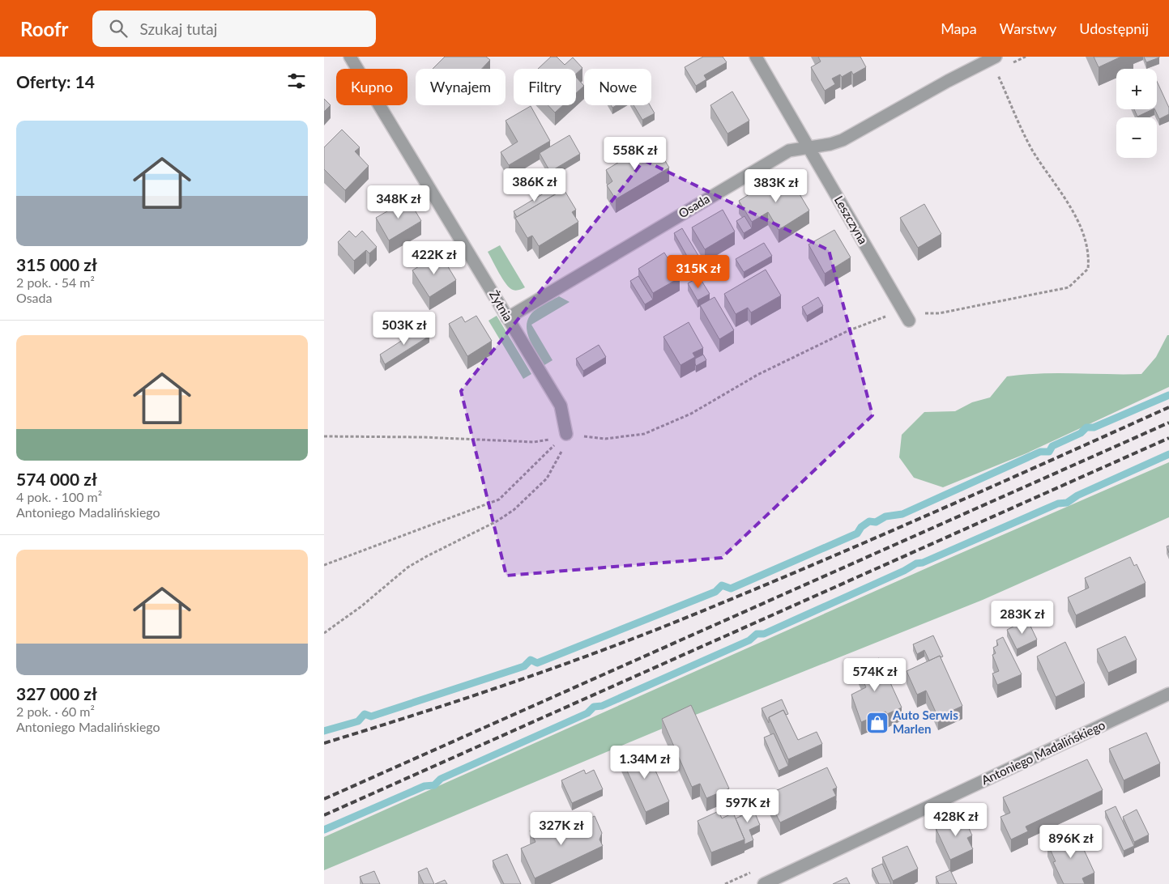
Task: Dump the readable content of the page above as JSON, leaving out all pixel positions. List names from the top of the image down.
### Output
{
  "streets": {
    "street": [
      "Osada",
      "Leszczyna",
      "Żytnia",
      "Antoniego Madalińskiego"
    ]
  },
  "crossings": [
    ["Osada", "Leszczyna"],
    ["Osada", "Żytnia"]
  ],
  "places": {
    "shop": ["Auto Serwis Marlen"]
  },
  "page": {
    "header": "Roofr",
    "search": "Szukaj tutaj",
    "nav": ["Mapa", "Warstwy", "Udostępnij"],
    "heading": "Oferty: 14",
    "map_buttons": ["+", "−"],
    "chip": [
      "Kupno",
      "Wynajem",
      "Filtry",
      "Nowe"
    ],
    "list": [
      {
        "name": "315 000 zł",
        "note": "2 pok. · 54 m² · Osada"
      },
      {
        "name": "574 000 zł",
        "note": "4 pok. · 100 m² · Antoniego Madalińskiego"
      },
      {
        "name": "327 000 zł",
        "note": "2 pok. · 60 m² · Antoniego Madalińskiego"
      }
    ],
    "price": [
      "558K zł",
      "386K zł",
      "383K zł",
      "348K zł",
      "422K zł",
      "315K zł",
      "503K zł",
      "283K zł",
      "574K zł",
      "1.34M zł",
      "597K zł",
      "428K zł",
      "327K zł",
      "896K zł"
    ]
  }
}
